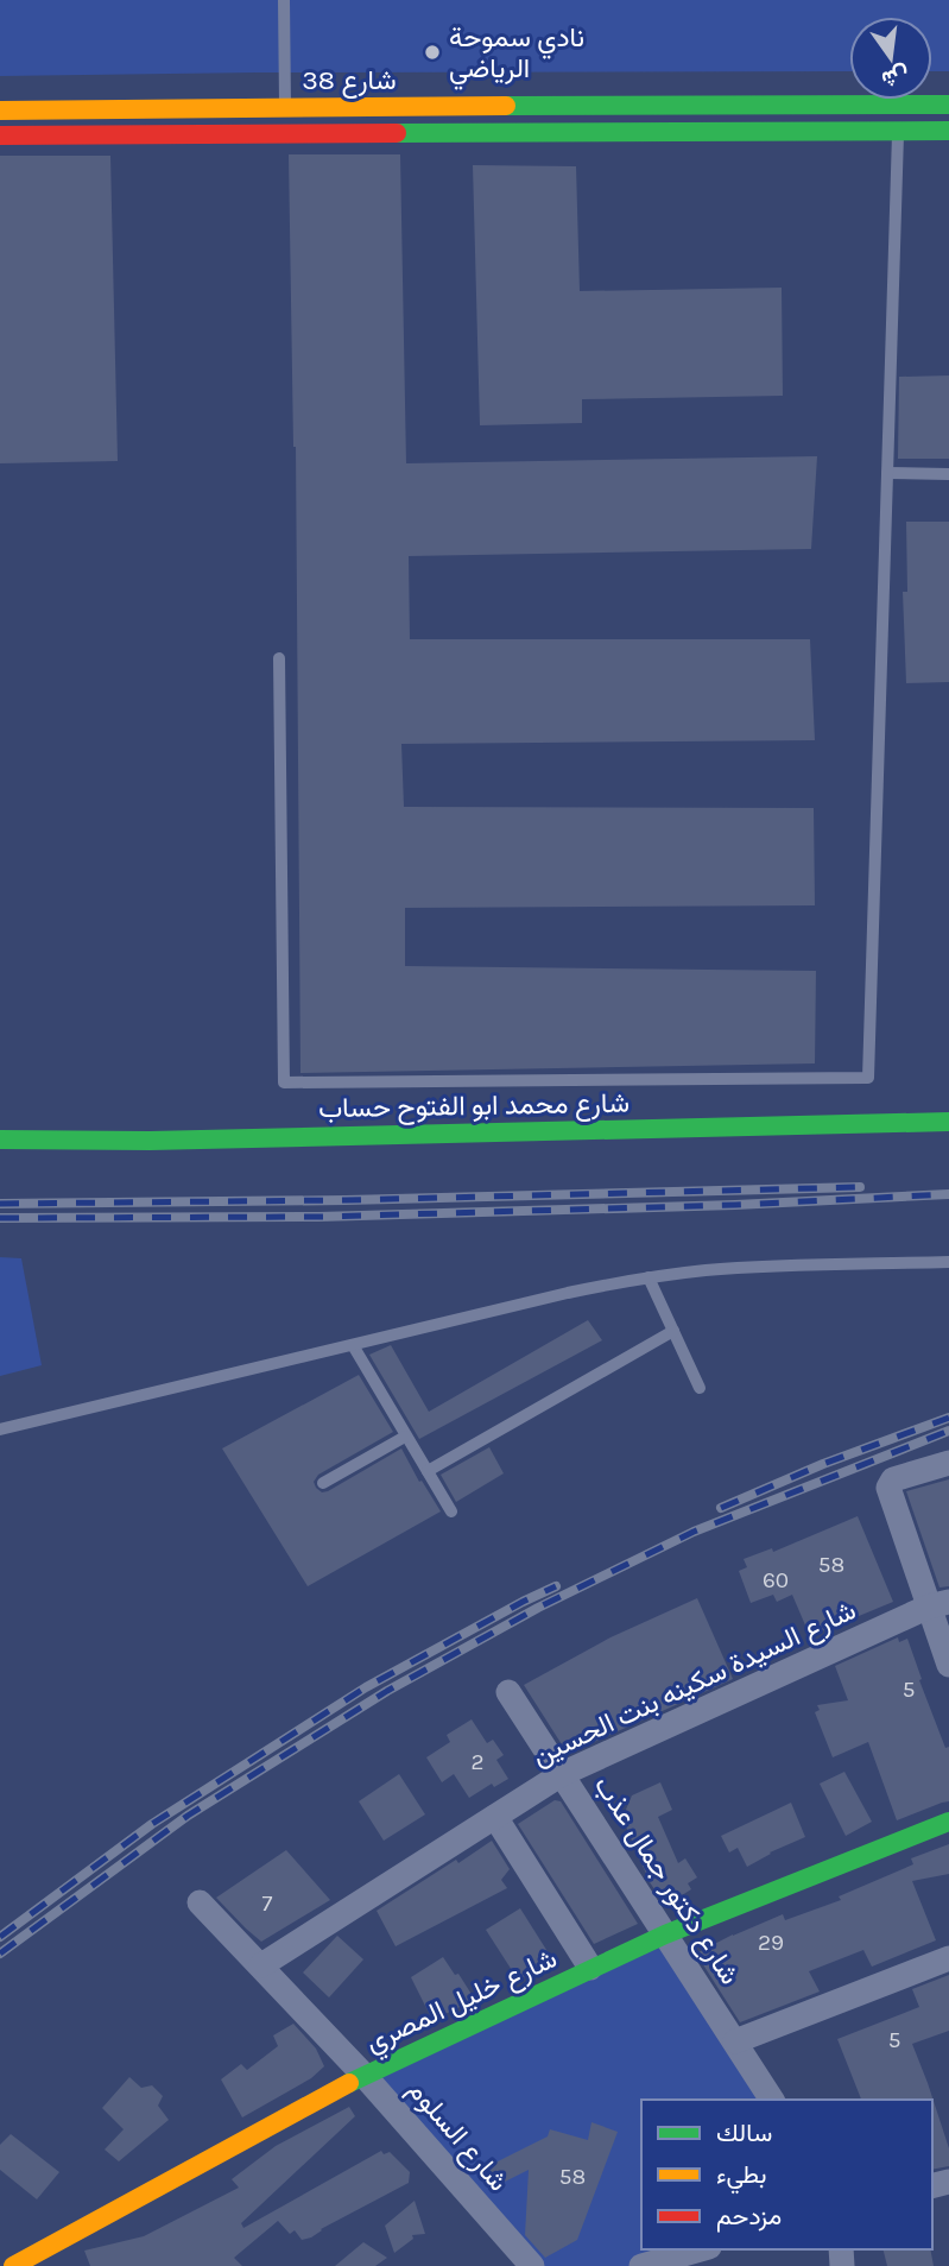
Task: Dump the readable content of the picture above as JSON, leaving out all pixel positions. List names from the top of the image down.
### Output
{
  "streets": {
    "street": [
      "شارع 38",
      "شارع محمد ابو الفتوح حساب",
      "شارع السيدة سكينه بنت الحسين",
      "شارع دكتور جمال عذب",
      "شارع خليل المصري",
      "شارع السلوم"
    ]
  },
  "crossings": [
    ["شارع السيدة سكينه بنت الحسين", "شارع دكتور جمال عذب"],
    ["شارع السيدة سكينه بنت الحسين", "شارع السلوم"],
    ["شارع دكتور جمال عذب", "شارع خليل المصري"],
    ["شارع خليل المصري", "شارع السلوم"]
  ],
  "places": ["نادي سموحة الرياضي"],
  "house_numbers": [
    "58",
    "60",
    "5",
    "2",
    "7",
    "29",
    "5",
    "58"
  ],
  "legend": ["سالك", "بطيء", "مزدحم"],
  "north": "bottom"
}
